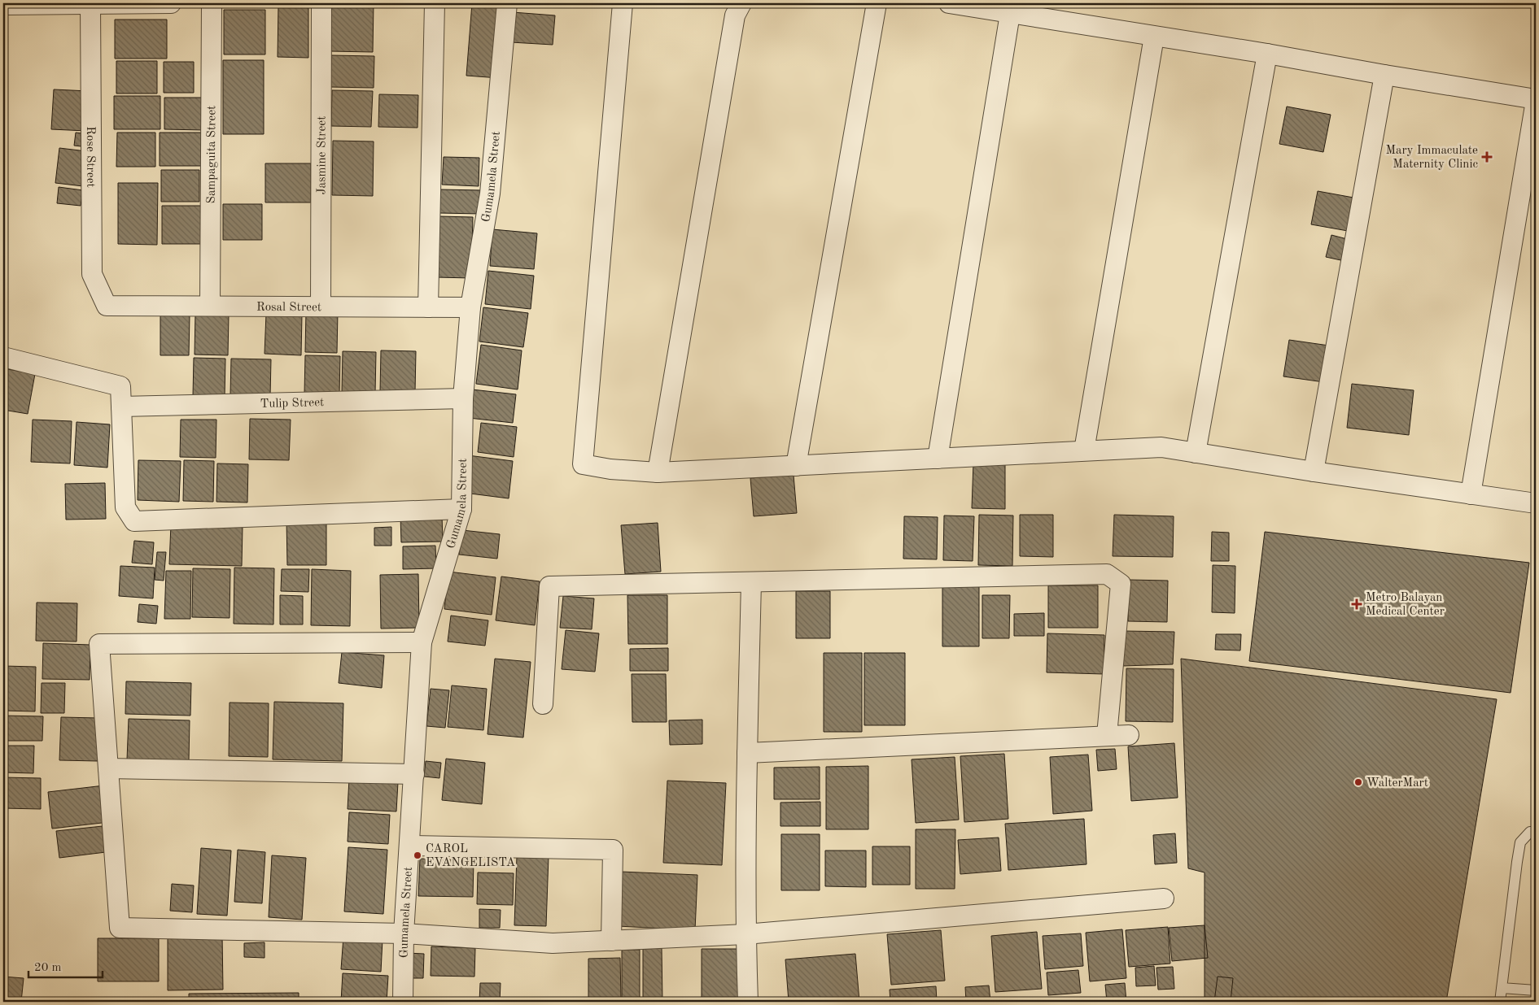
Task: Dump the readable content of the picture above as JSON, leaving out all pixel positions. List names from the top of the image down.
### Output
{
  "streets": {
    "street": [
      "Sampaguita Street",
      "Jasmine Street",
      "Rose Street",
      "Gumamela Street",
      "Rosal Street",
      "Tulip Street"
    ]
  },
  "crossings": [
    ["Sampaguita Street", "Rosal Street"],
    ["Jasmine Street", "Rosal Street"],
    ["Rose Street", "Rosal Street"],
    ["Gumamela Street", "Rosal Street"],
    ["Gumamela Street", "Tulip Street"]
  ],
  "places": {
    "health": ["Mary Immaculate Maternity Clinic", "Metro Balayan Medical Center"],
    "other": ["WalterMart", "CAROL EVANGELISTA"]
  },
  "scale_bar": "20 m"
}
